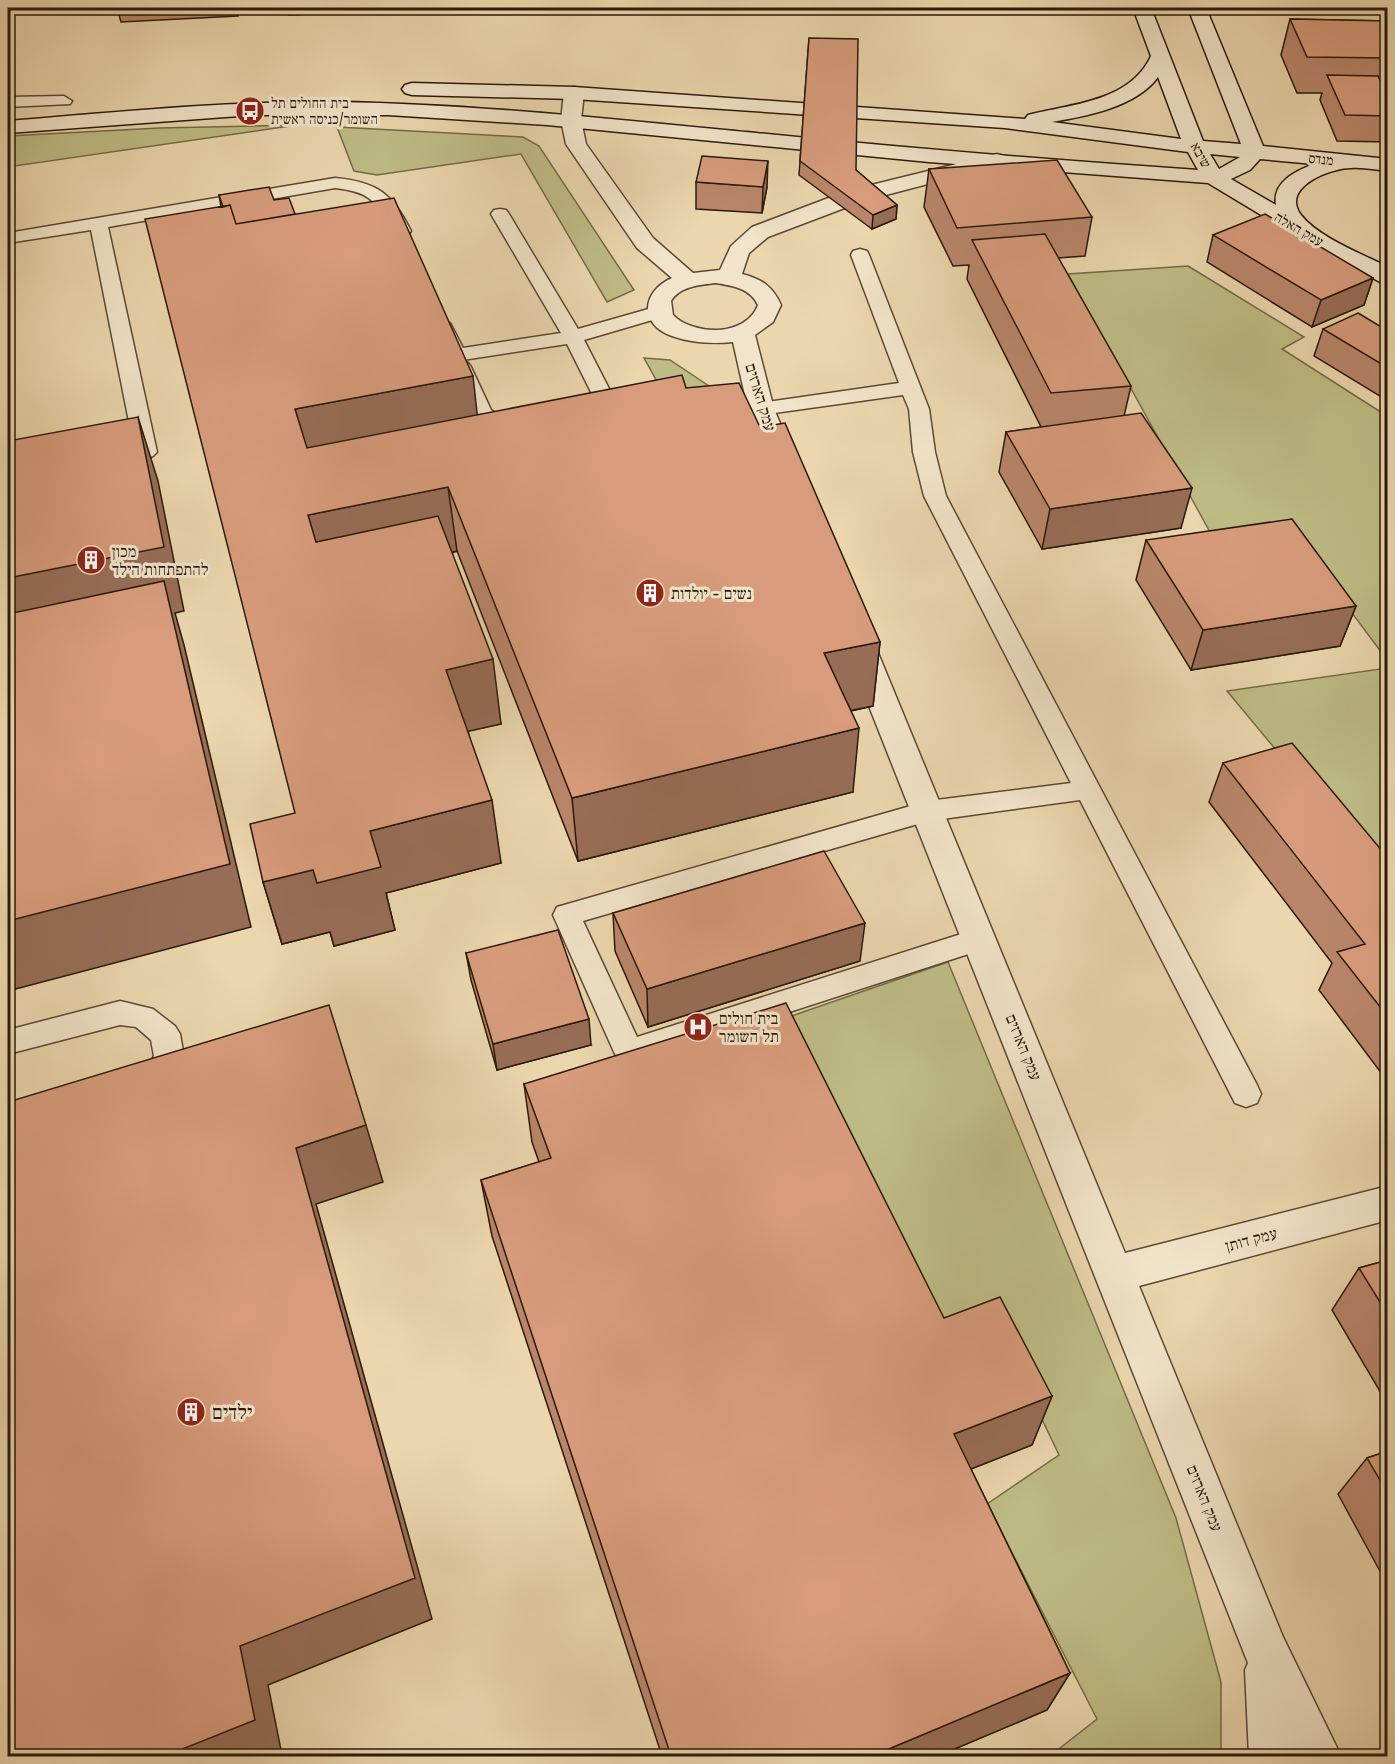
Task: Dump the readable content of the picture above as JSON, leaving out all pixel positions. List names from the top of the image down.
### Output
{
  "streets": {
    "street": [
      "שיבא",
      "מנדס",
      "עמק האלה",
      "עמק הארזים",
      "עמק דותן"
    ]
  },
  "crossings": [
    ["שיבא", "מנדס"],
    ["שיבא", "עמק האלה"],
    ["עמק הארזים", "עמק דותן"]
  ],
  "places": {
    "bus stop": ["בית החולים תל השומר/כניסה ראשית"],
    "building": ["מכון להתפתחות הילד", "נשים - יולדות", "ילדים"],
    "hospital": ["בית חולים תל השומר"]
  }
}
